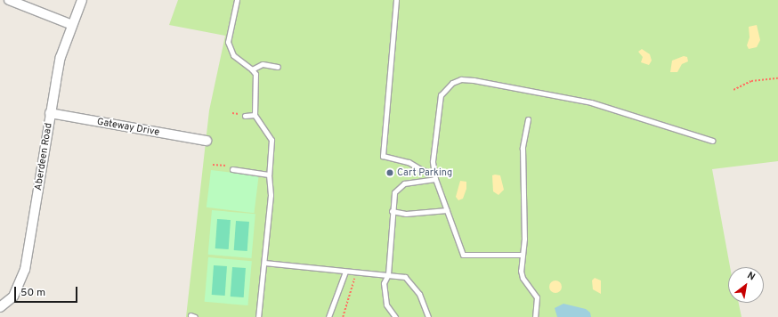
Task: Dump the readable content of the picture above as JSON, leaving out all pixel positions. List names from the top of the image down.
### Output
{
  "streets": {
    "street": ["Gateway Drive", "Aberdeen Road"]
  },
  "crossings": [
    ["Gateway Drive", "Aberdeen Road"]
  ],
  "places": ["Cart Parking"],
  "scale_bar": "50 m",
  "north": "top right"
}
